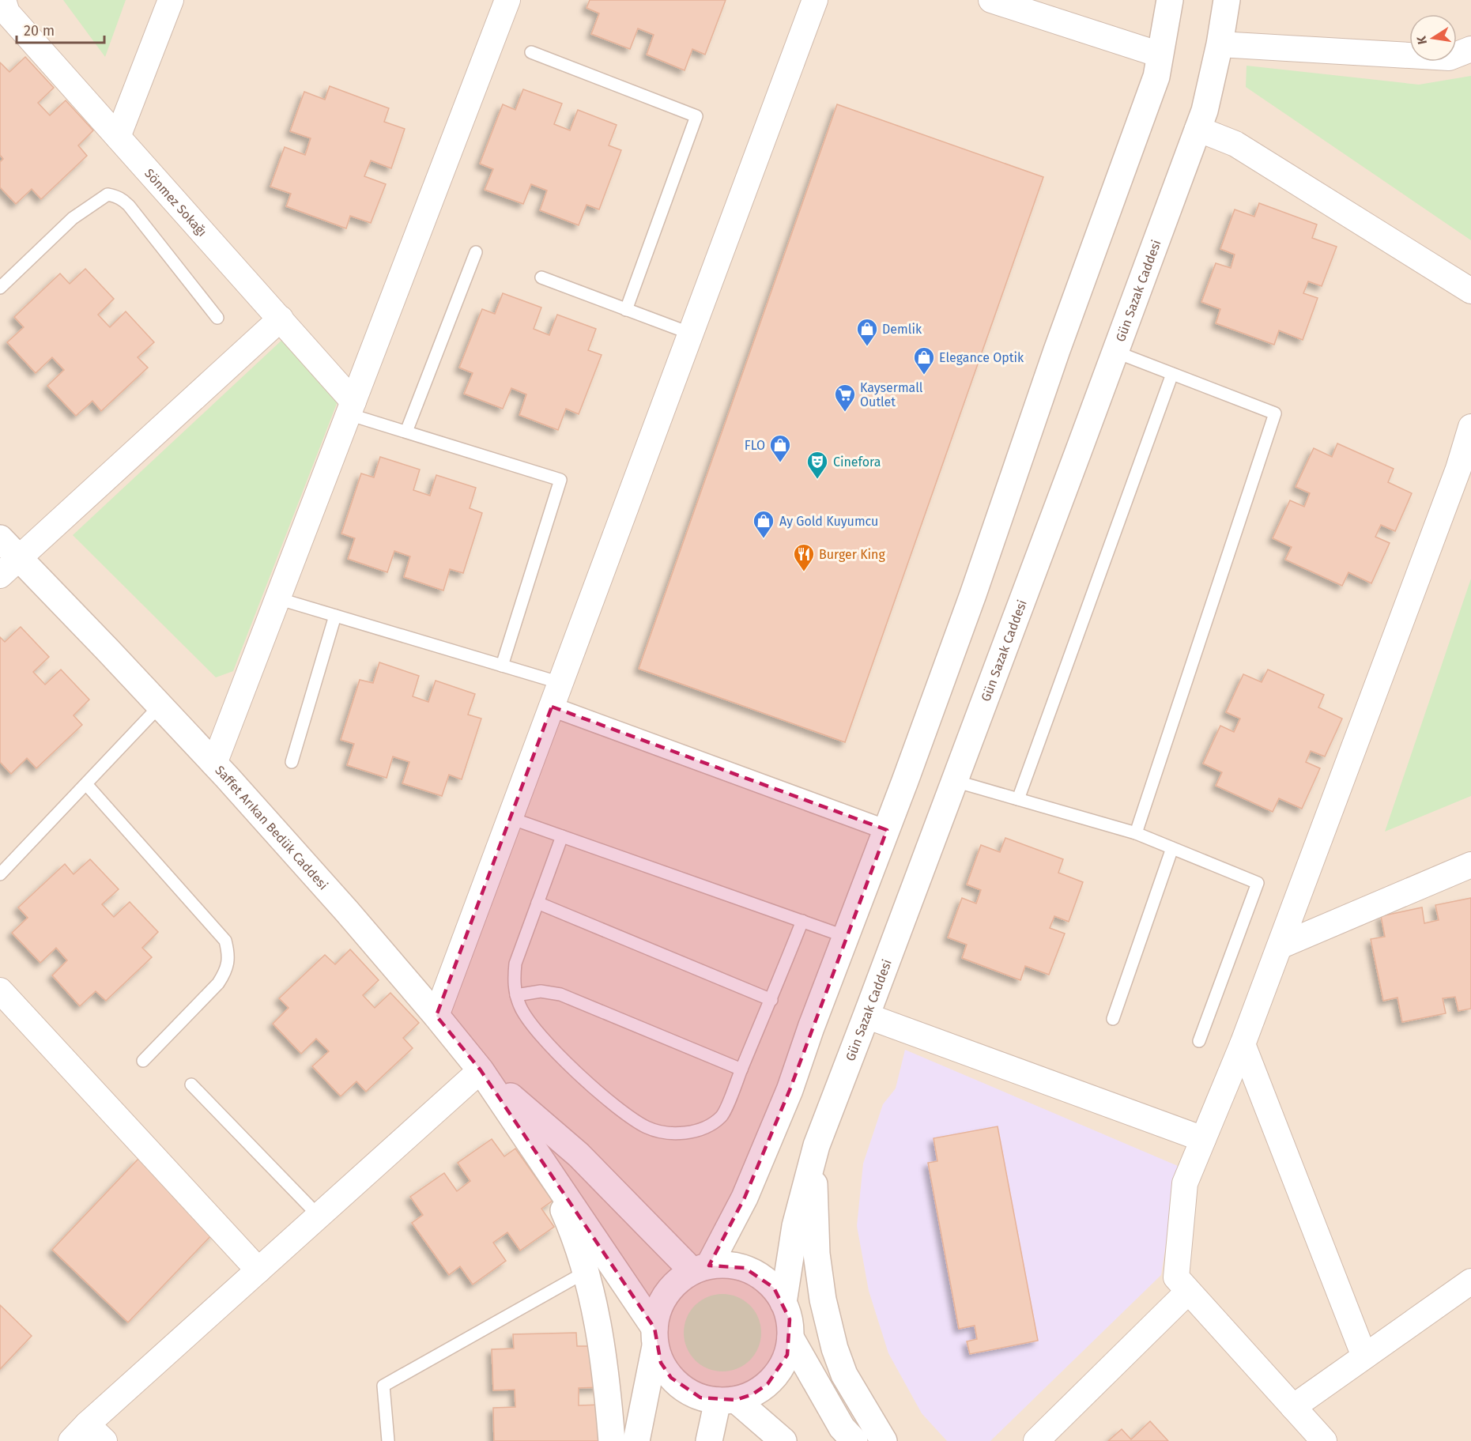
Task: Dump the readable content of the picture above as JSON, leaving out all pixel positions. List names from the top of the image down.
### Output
{
  "streets": {
    "street": ["Sönmez Sokağı", "Gün Sazak Caddesi", "Saffet Arıkan Bedük Caddesi"]
  },
  "places": {
    "shop": [
      "Demlik",
      "Elegance Optik",
      "FLO",
      "Ay Gold Kuyumcu"
    ],
    "supermarket": ["Kaysermall Outlet"],
    "theatre": ["Cinefora"],
    "restaurant": ["Burger King"]
  },
  "scale_bar": "20 m",
  "north": "left"
}
